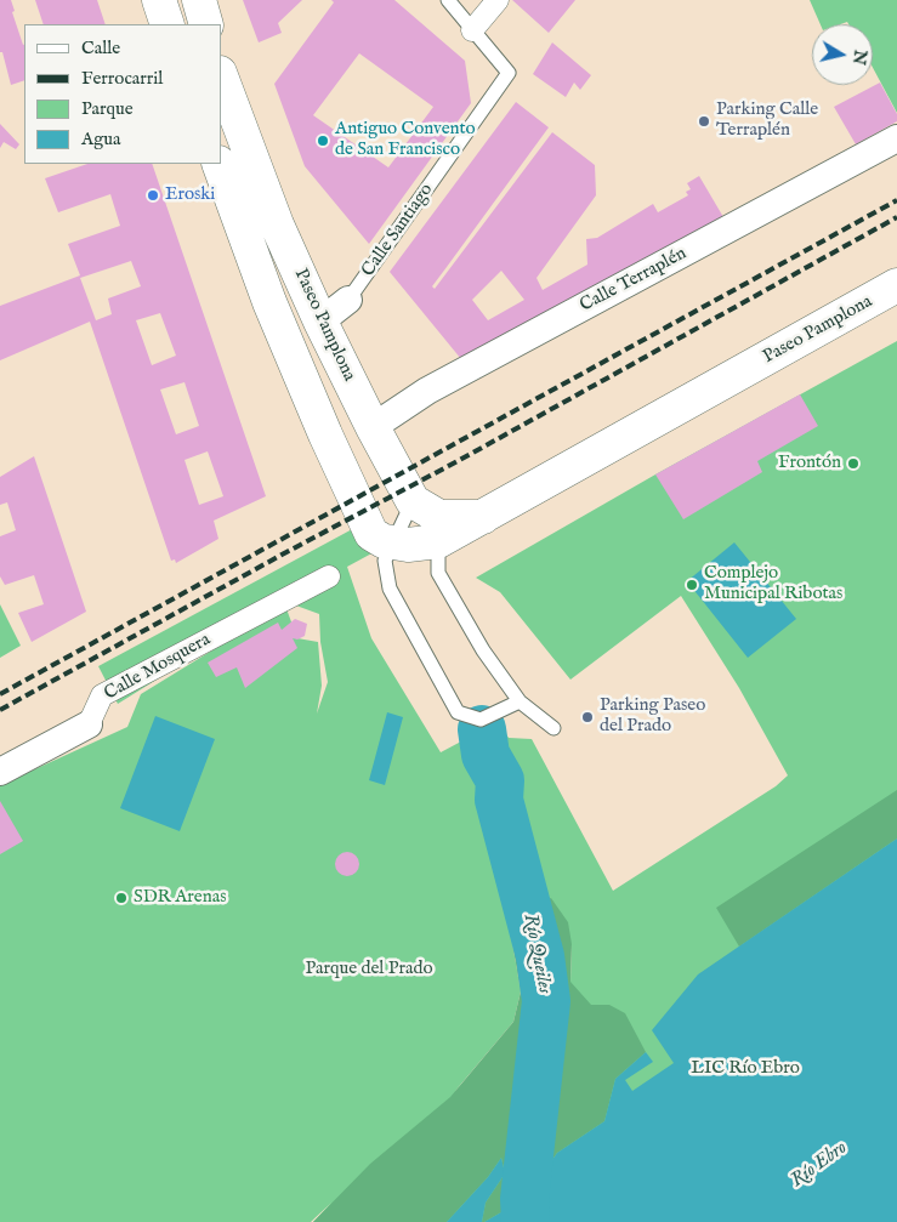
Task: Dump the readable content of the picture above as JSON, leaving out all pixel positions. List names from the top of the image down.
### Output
{
  "streets": {
    "main road": ["Paseo Pamplona"],
    "street": ["Calle Santiago", "Calle Terraplén", "Calle Mosquera"]
  },
  "crossings": [
    ["Calle Santiago", "Paseo Pamplona"],
    ["Calle Terraplén", "Paseo Pamplona"]
  ],
  "water": ["Río Queiles", "Río Ebro"],
  "parks": ["Parque del Prado", "LIC Río Ebro"],
  "places": [
    "Parking Calle Terraplén",
    "Antiguo Convento de San Francisco",
    "Eroski",
    "Frontón",
    "Complejo Municipal Ribotas",
    "Parking Paseo del Prado",
    "SDR Arenas"
  ],
  "legend": [
    "Calle",
    "Ferrocarril",
    "Parque",
    "Agua"
  ],
  "north": "right"
}
